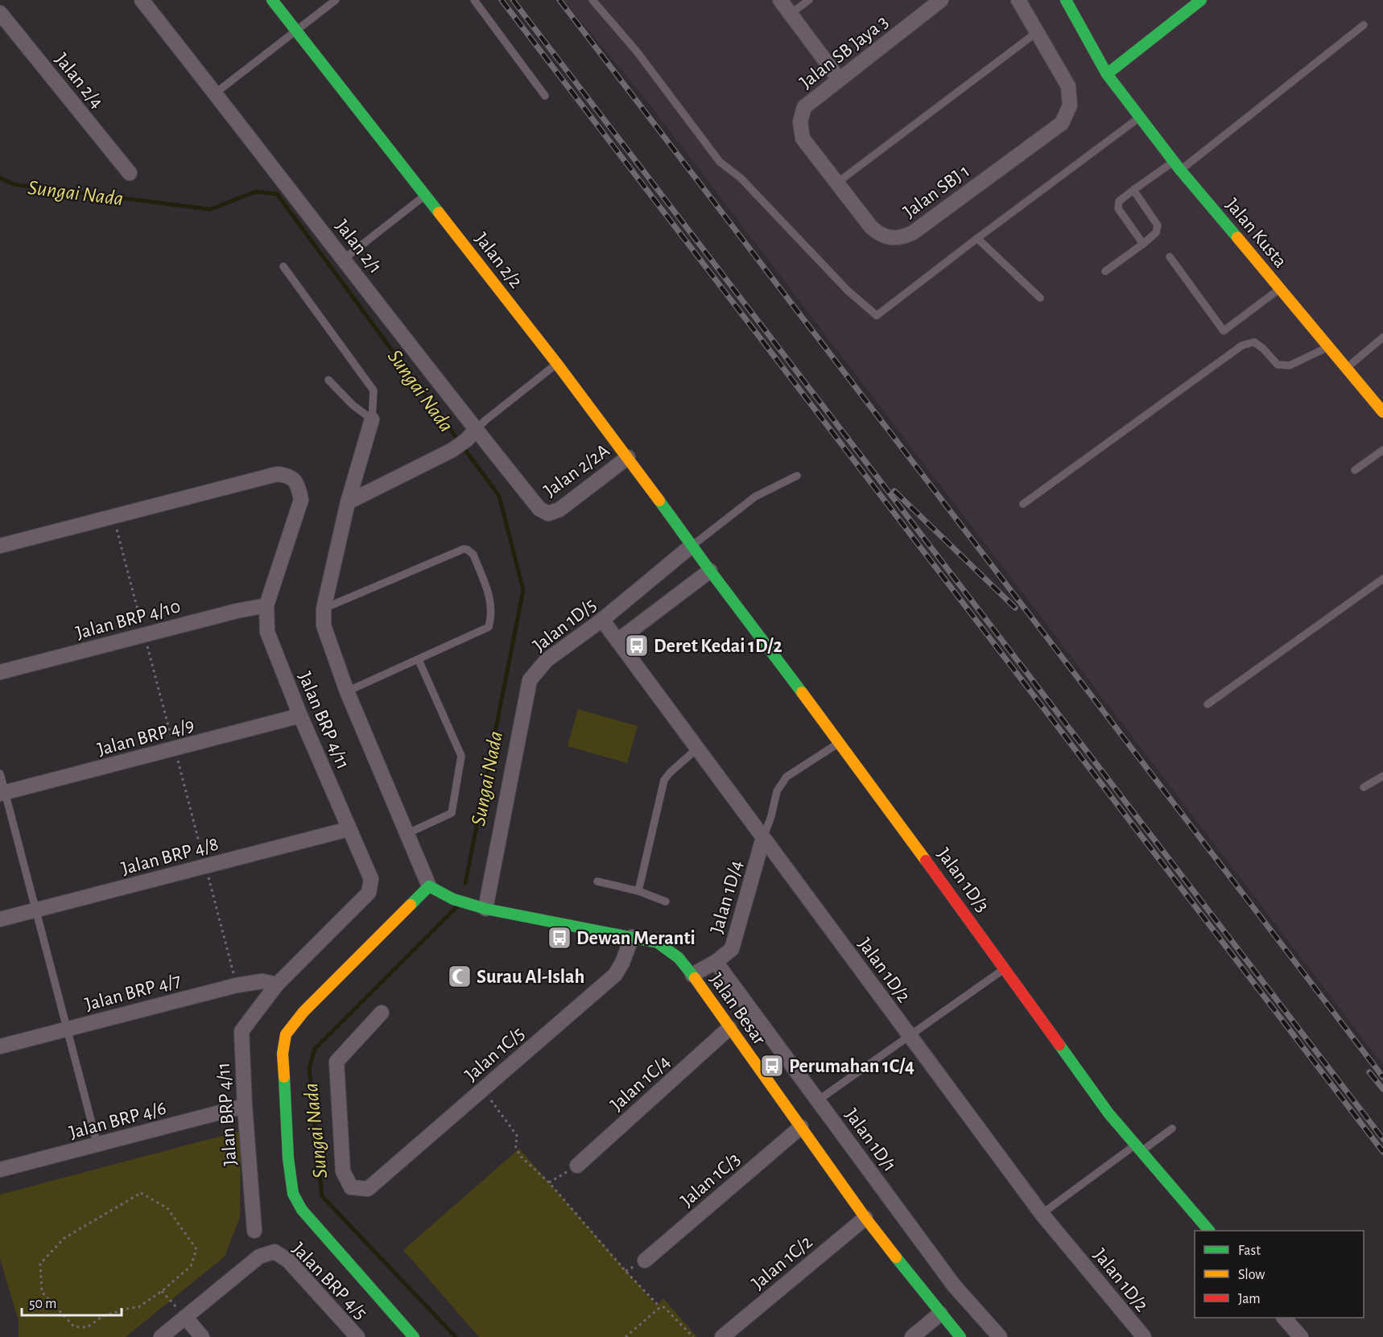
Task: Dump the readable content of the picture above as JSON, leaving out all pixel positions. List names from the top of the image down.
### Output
{
  "streets": {
    "street": [
      "Jalan SB Jaya 3",
      "Jalan 2/4",
      "Jalan SBJ 1",
      "Jalan Kusta",
      "Jalan 2/1",
      "Jalan 2/2",
      "Jalan 2/2A",
      "Jalan BRP 4/10",
      "Jalan 1D/5",
      "Jalan BRP 4/11",
      "Jalan BRP 4/9",
      "Jalan BRP 4/8",
      "Jalan 1D/3",
      "Jalan 1D/4",
      "Jalan 1D/2",
      "Jalan BRP 4/7",
      "Jalan Besar",
      "Jalan 1C/5",
      "Jalan 1C/4",
      "Jalan BRP 4/6",
      "Jalan 1D/1",
      "Jalan 1C/3",
      "Jalan 1C/2",
      "Jalan BRP 4/5"
    ]
  },
  "crossings": [
    ["Jalan SB Jaya 3", "Jalan SBJ 1"],
    ["Jalan 2/1", "Jalan 2/2A"],
    ["Jalan 2/2", "Jalan 2/2A"],
    ["Jalan 2/2", "Jalan 1D/5"],
    ["Jalan 2/2", "Jalan 1D/3"],
    ["Jalan BRP 4/10", "Jalan BRP 4/11"],
    ["Jalan 1D/5", "Jalan 1D/3"],
    ["Jalan 1D/5", "Jalan 1D/2"],
    ["Jalan 1D/5", "Jalan Besar"],
    ["Jalan BRP 4/11", "Jalan BRP 4/9"],
    ["Jalan BRP 4/11", "Jalan BRP 4/8"],
    ["Jalan BRP 4/11", "Jalan BRP 4/7"],
    ["Jalan BRP 4/11", "Jalan BRP 4/6"],
    ["Jalan 1D/4", "Jalan 1D/2"],
    ["Jalan 1D/4", "Jalan Besar"],
    ["Jalan 1D/4", "Jalan 1D/1"],
    ["Jalan Besar", "Jalan 1C/5"],
    ["Jalan Besar", "Jalan 1C/4"],
    ["Jalan Besar", "Jalan 1C/3"],
    ["Jalan Besar", "Jalan 1C/2"]
  ],
  "water": ["Sungai Nada"],
  "places": {
    "bus stop": ["Deret Kedai 1D/2", "Dewan Meranti", "Perumahan 1C/4"],
    "mosque": ["Surau Al-Islah"]
  },
  "legend": ["Fast", "Slow", "Jam"],
  "scale_bar": "50 m"
}
